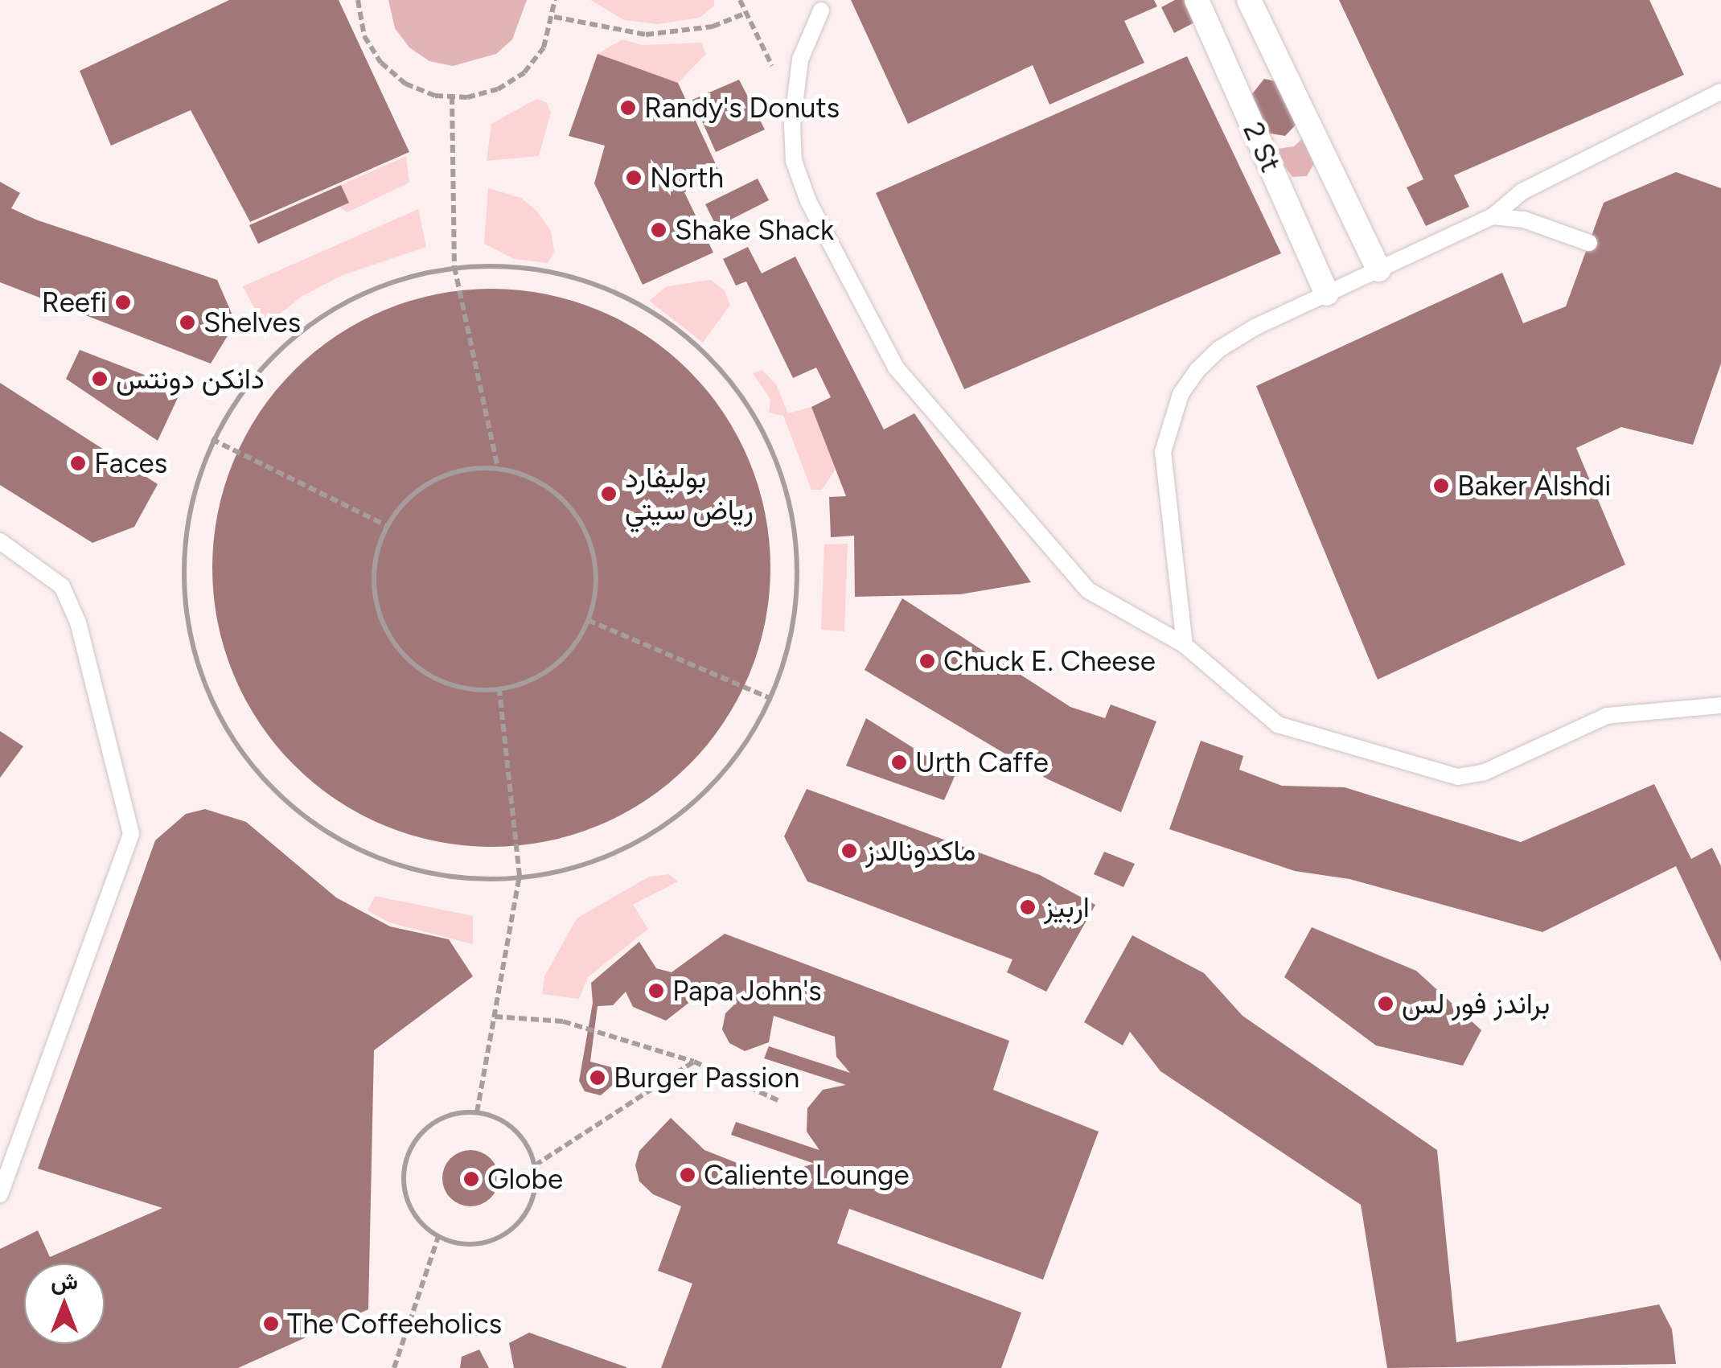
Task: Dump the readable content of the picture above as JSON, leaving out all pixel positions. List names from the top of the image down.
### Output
{
  "streets": {
    "street": ["2 St"]
  },
  "places": [
    "Randy's Donuts",
    "North",
    "Shake Shack",
    "Reefi",
    "Shelves",
    "دانكن دونتس",
    "Faces",
    "Baker Alshdi",
    "بوليفارد رياض سيتي",
    "Chuck E. Cheese",
    "Urth Caffe",
    "ماكدونالدز",
    "اربيز",
    "Papa John's",
    "براندز فور لس",
    "Burger Passion",
    "Caliente Lounge",
    "Globe",
    "The Coffeeholics"
  ],
  "north": "top"
}
